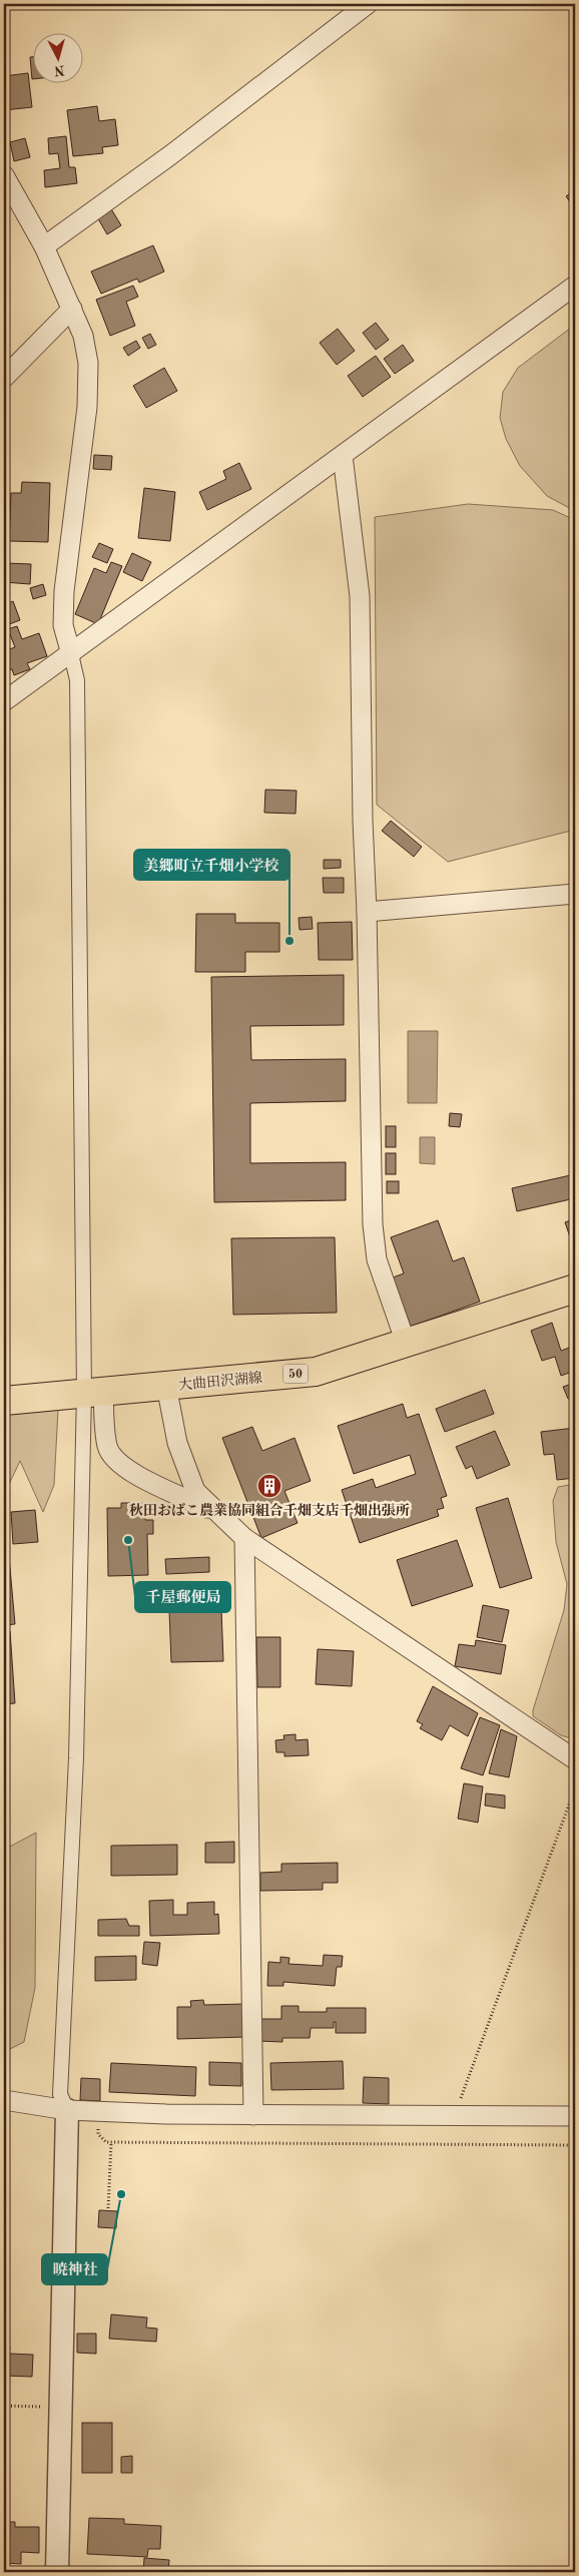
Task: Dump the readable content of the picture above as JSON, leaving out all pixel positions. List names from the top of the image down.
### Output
{
  "streets": {
    "main road": ["50", "大曲田沢湖線"]
  },
  "places": {
    "other": ["美郷町立千畑小学校", "千屋郵便局", "暁神社"],
    "building": ["秋田おばこ農業協同組合千畑支店千畑出張所"]
  },
  "north": "bottom"
}
